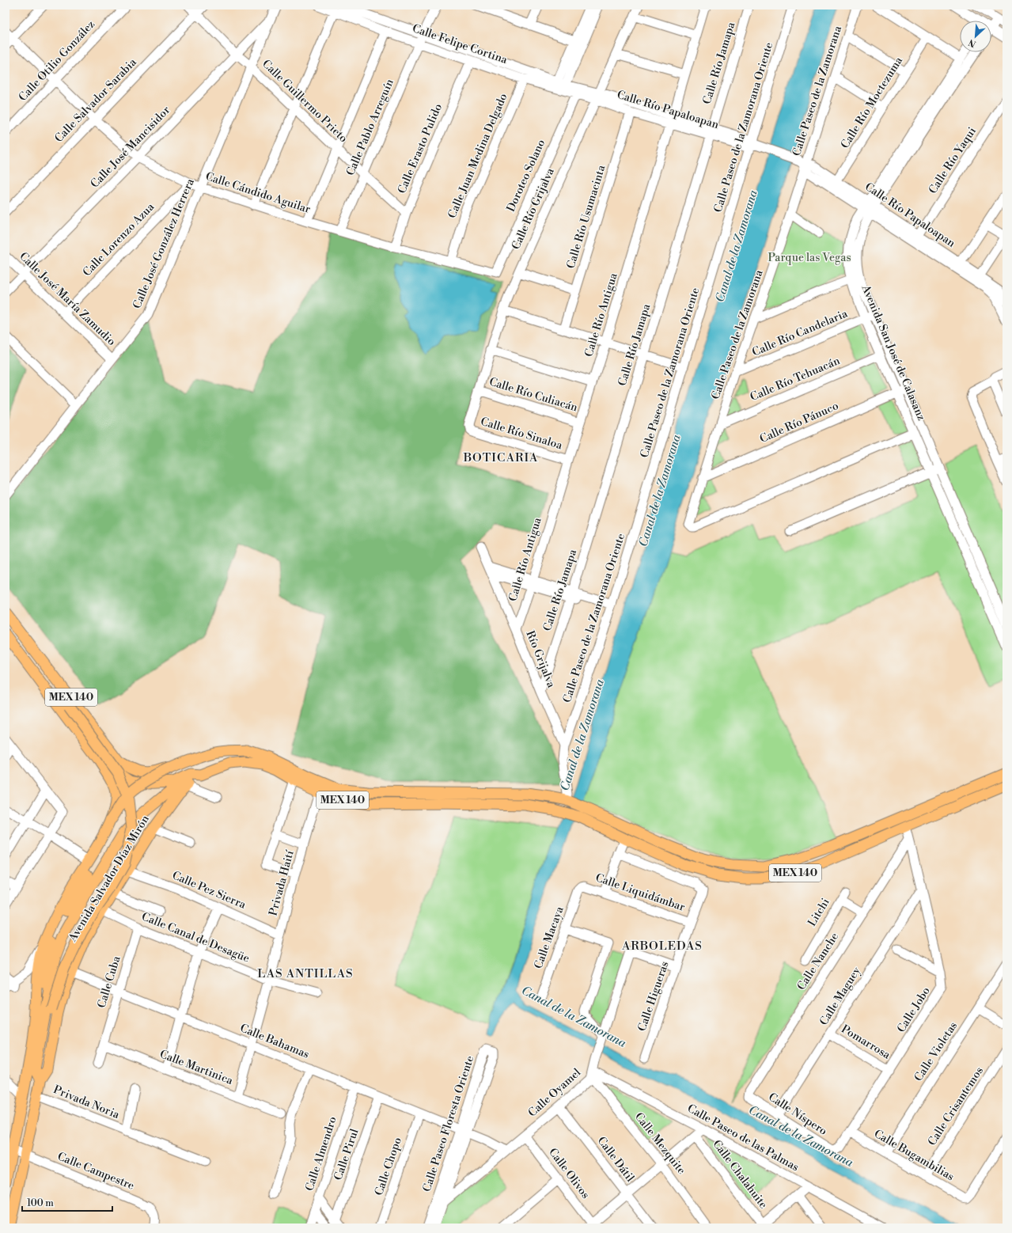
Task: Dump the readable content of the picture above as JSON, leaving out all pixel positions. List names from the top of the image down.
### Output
{
  "streets": {
    "main road": ["MEX 140", "Avenida Salvador Díaz Mirón"],
    "street": [
      "Calle Felipe Cortina",
      "Calle Otilio González",
      "Calle Río Jamapa",
      "Calle Paseo de la Zamorana",
      "Calle Salvador Sarabia",
      "Calle Guillermo Prieto",
      "Calle Río Moctezuma",
      "Calle Río Papaloapan",
      "Calle Pablo Arreguín",
      "Calle Paseo de la Zamorana Oriente",
      "Calle José Mancisidor",
      "Calle Erasto Pulido",
      "Calle Juan Medina Delgado",
      "Calle Río Yaqui",
      "Doroteo Solano",
      "Calle Cándido Aguilar",
      "Calle Río Grijalva",
      "Calle Río Usumacinta",
      "Calle Lorenzo Azua",
      "Calle José González Herrera",
      "Calle José María Zamudio",
      "Calle Río Antigua",
      "Calle Río Candelaria",
      "Avenida San José de Calasanz",
      "Calle Río Tehuacán",
      "Calle Río Culiacán",
      "Calle Río Pánuco",
      "Calle Río Sinaloa",
      "Río Grijalva",
      "Privada Haití",
      "Calle Pez Sierra",
      "Calle Liquidámbar",
      "Litchi",
      "Calle Canal de Desagüe",
      "Calle Macaya",
      "Calle Nanche",
      "Calle Cuba",
      "Calle Higueras",
      "Calle Maguey",
      "Calle Jobo",
      "Calle Bahamas",
      "Pomarrosa",
      "Calle Violetas",
      "Calle Martinica",
      "Calle Oyamel",
      "Privada Noria",
      "Calle Crisantemos",
      "Calle Níspero",
      "Calle Paseo Floresta Oriente",
      "Calle Paseo de las Palmas",
      "Calle Mezquite",
      "Calle Almendro",
      "Calle Pirul",
      "Calle Bugambilias",
      "Calle Dátil",
      "Calle Chopo",
      "Calle Campestre",
      "Calle Olivos",
      "Calle Chalahuite"
    ]
  },
  "crossings": [
    ["Calle Felipe Cortina", "Calle Río Papaloapan"],
    ["Calle Felipe Cortina", "Calle Pablo Arreguín"],
    ["Calle Felipe Cortina", "Calle Erasto Pulido"],
    ["Calle Felipe Cortina", "Calle Juan Medina Delgado"],
    ["Calle Felipe Cortina", "Doroteo Solano"],
    ["Calle Felipe Cortina", "Calle Río Grijalva"],
    ["Calle Otilio González", "Calle Cándido Aguilar"],
    ["Calle Río Jamapa", "Calle Río Papaloapan"],
    ["Calle Río Jamapa", "Río Grijalva"],
    ["Calle Paseo de la Zamorana", "Calle Río Papaloapan"],
    ["Calle Paseo de la Zamorana", "Calle Río Candelaria"],
    ["Calle Paseo de la Zamorana", "Avenida San José de Calasanz"],
    ["Calle Paseo de la Zamorana", "Calle Río Tehuacán"],
    ["Calle Paseo de la Zamorana", "Calle Río Pánuco"],
    ["Calle Salvador Sarabia", "Calle Guillermo Prieto"],
    ["Calle Salvador Sarabia", "Calle Cándido Aguilar"],
    ["Calle Guillermo Prieto", "Calle Pablo Arreguín"],
    ["Calle Guillermo Prieto", "Calle José Mancisidor"],
    ["Calle Guillermo Prieto", "Calle Erasto Pulido"],
    ["Calle Guillermo Prieto", "Calle José González Herrera"],
    ["Calle Río Moctezuma", "Calle Río Papaloapan"],
    ["Calle Río Papaloapan", "Calle Paseo de la Zamorana Oriente"],
    ["Calle Río Papaloapan", "Calle Río Yaqui"],
    ["Calle Río Papaloapan", "Doroteo Solano"],
    ["Calle Río Papaloapan", "Calle Río Grijalva"],
    ["Calle Río Papaloapan", "Calle Río Usumacinta"],
    ["Calle Río Papaloapan", "Calle Río Antigua"],
    ["Calle Río Papaloapan", "Avenida San José de Calasanz"],
    ["Calle Pablo Arreguín", "Calle Cándido Aguilar"],
    ["Calle Paseo de la Zamorana Oriente", "Río Grijalva"],
    ["Calle José Mancisidor", "Calle Cándido Aguilar"],
    ["Calle José Mancisidor", "Calle José González Herrera"],
    ["Calle José Mancisidor", "Calle José María Zamudio"],
    ["Calle Erasto Pulido", "Calle Cándido Aguilar"],
    ["Calle Juan Medina Delgado", "Calle Cándido Aguilar"],
    ["Doroteo Solano", "Calle Cándido Aguilar"],
    ["Doroteo Solano", "Calle Río Grijalva"],
    ["Calle Cándido Aguilar", "Calle Lorenzo Azua"],
    ["Calle Cándido Aguilar", "Calle José González Herrera"],
    ["Calle Río Grijalva", "Calle Río Culiacán"],
    ["Calle Río Grijalva", "Calle Río Sinaloa"],
    ["Calle Lorenzo Azua", "Calle José María Zamudio"],
    ["Calle José González Herrera", "Calle José María Zamudio"],
    ["Calle Río Antigua", "Calle Río Culiacán"],
    ["Calle Río Antigua", "Calle Río Sinaloa"],
    ["Calle Río Antigua", "Río Grijalva"],
    ["Calle Río Candelaria", "Avenida San José de Calasanz"],
    ["Avenida San José de Calasanz", "Calle Río Tehuacán"],
    ["Avenida San José de Calasanz", "Calle Río Pánuco"],
    ["Río Grijalva", "MEX 140"],
    ["MEX 140", "Avenida Salvador Díaz Mirón"],
    ["MEX 140", "Privada Haití"],
    ["MEX 140", "Calle Jobo"],
    ["Avenida Salvador Díaz Mirón", "Calle Pez Sierra"],
    ["Avenida Salvador Díaz Mirón", "Calle Canal de Desagüe"],
    ["Avenida Salvador Díaz Mirón", "Calle Bahamas"],
    ["Avenida Salvador Díaz Mirón", "Privada Noria"],
    ["Avenida Salvador Díaz Mirón", "Calle Campestre"],
    ["Privada Haití", "Calle Pez Sierra"],
    ["Privada Haití", "Calle Canal de Desagüe"],
    ["Privada Haití", "Calle Bahamas"],
    ["Privada Haití", "Calle Martinica"],
    ["Calle Liquidámbar", "Calle Macaya"],
    ["Calle Liquidámbar", "Calle Higueras"],
    ["Litchi", "Calle Nanche"],
    ["Calle Canal de Desagüe", "Calle Cuba"],
    ["Calle Nanche", "Calle Jobo"],
    ["Calle Nanche", "Calle Níspero"],
    ["Calle Cuba", "Calle Bahamas"],
    ["Calle Cuba", "Calle Martinica"],
    ["Calle Higueras", "Calle Oyamel"],
    ["Calle Maguey", "Calle Jobo"],
    ["Calle Maguey", "Pomarrosa"],
    ["Calle Maguey", "Calle Níspero"],
    ["Calle Jobo", "Pomarrosa"],
    ["Calle Jobo", "Calle Níspero"],
    ["Calle Jobo", "Calle Bugambilias"],
    ["Calle Bahamas", "Calle Paseo Floresta Oriente"],
    ["Calle Bahamas", "Calle Almendro"],
    ["Calle Bahamas", "Calle Pirul"],
    ["Calle Bahamas", "Calle Chopo"],
    ["Calle Violetas", "Calle Bugambilias"],
    ["Calle Oyamel", "Calle Paseo Floresta Oriente"],
    ["Calle Oyamel", "Calle Paseo de las Palmas"],
    ["Calle Oyamel", "Calle Mezquite"],
    ["Calle Oyamel", "Calle Dátil"],
    ["Calle Oyamel", "Calle Olivos"],
    ["Calle Crisantemos", "Calle Bugambilias"],
    ["Calle Paseo de las Palmas", "Calle Mezquite"]
  ],
  "districts": ["BOTICARIA", "ARBOLEDAS", "LAS ANTILLAS"],
  "water": ["Canal de la Zamorana"],
  "parks": ["Parque las Vegas"],
  "scale_bar": "100 m",
  "north": "bottom left"
}
